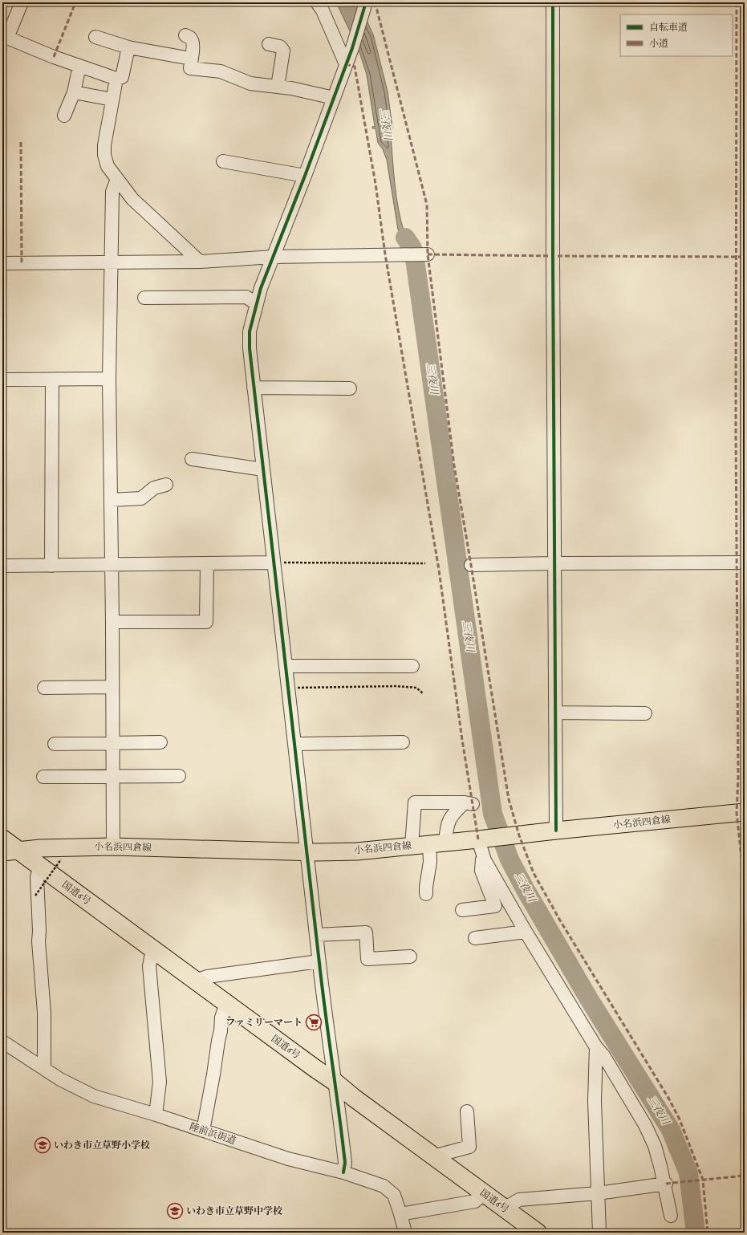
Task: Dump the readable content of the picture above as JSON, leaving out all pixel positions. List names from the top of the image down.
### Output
{
  "streets": {
    "highway": ["国道6号"],
    "main road": ["小名浜四倉線"],
    "street": ["陸前浜街道"]
  },
  "crossings": [
    ["小名浜四倉線", "国道6号"]
  ],
  "water": ["三夜川"],
  "places": {
    "supermarket": ["ファミリーマート"],
    "school or university": ["いわき市立草野小学校", "いわき市立草野中学校"]
  },
  "legend": ["自転車道", "小道"]
}
